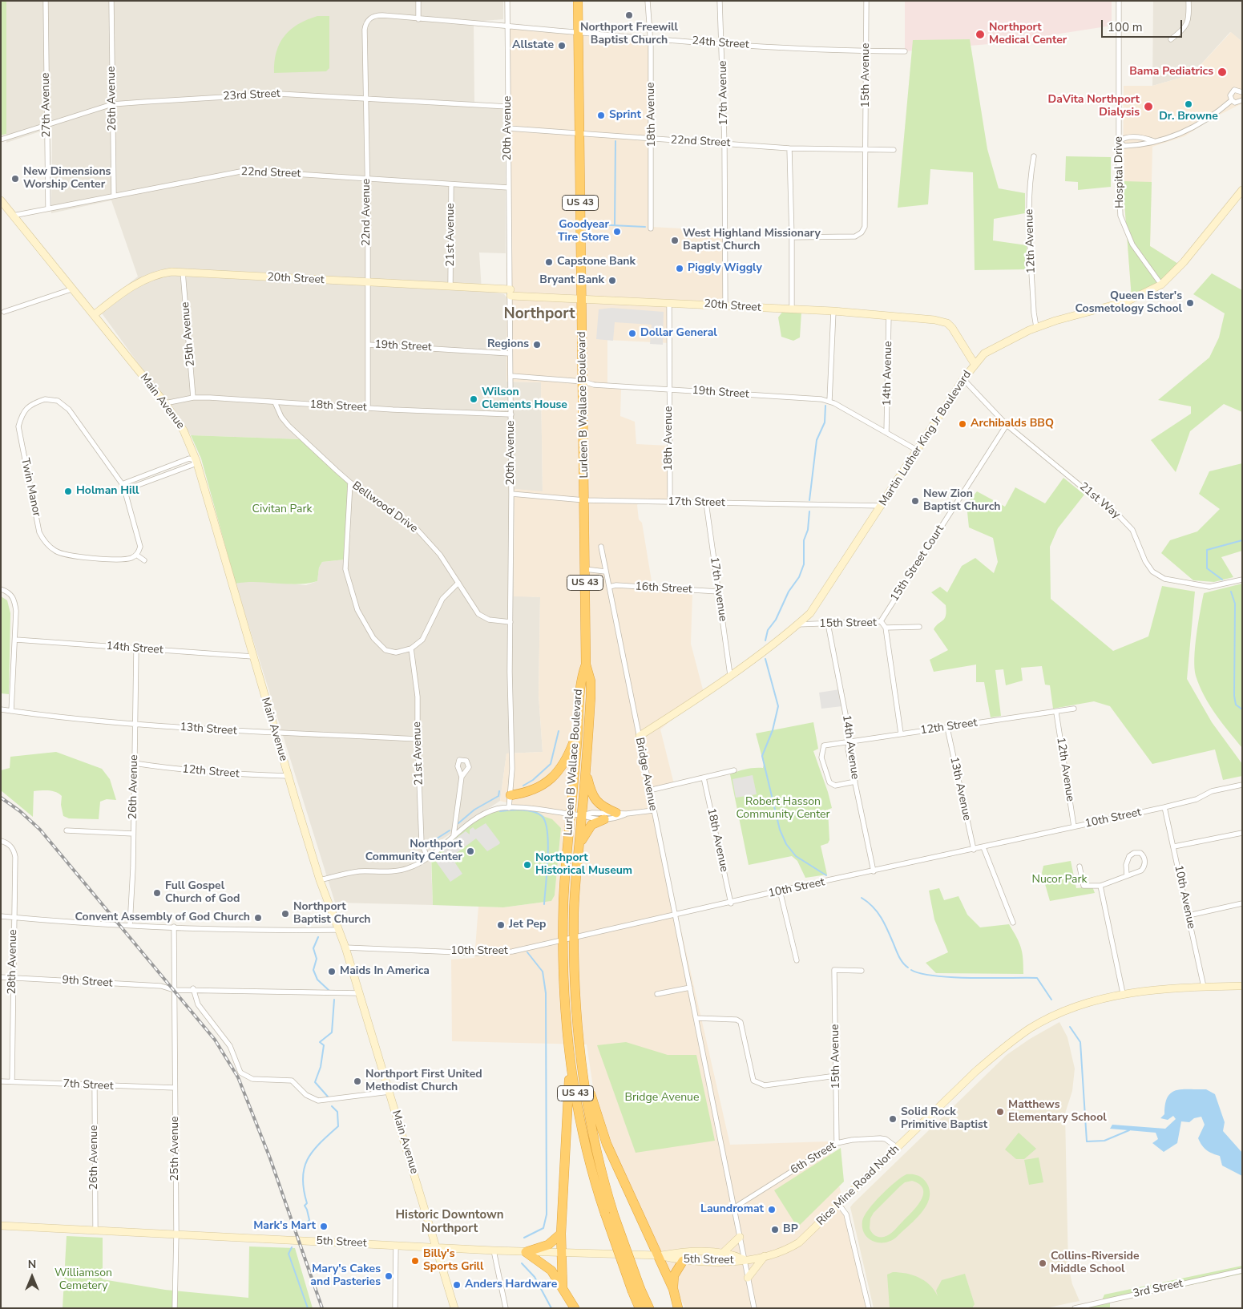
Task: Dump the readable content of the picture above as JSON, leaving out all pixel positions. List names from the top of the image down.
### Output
{
  "streets": {
    "highway": ["US 43", "Lurleen B Wallace Boulevard"],
    "main road": [
      "20th Street",
      "Main Avenue",
      "Martin Luther King Jr Boulevard",
      "Rice Mine Road North",
      "5th Street"
    ],
    "street": [
      "24th Street",
      "15th Avenue",
      "17th Avenue",
      "23rd Street",
      "26th Avenue",
      "27th Avenue",
      "18th Avenue",
      "20th Avenue",
      "22nd Street",
      "Hospital Drive",
      "22nd Avenue",
      "21st Avenue",
      "12th Avenue",
      "25th Avenue",
      "19th Street",
      "14th Avenue",
      "18th Street",
      "Twin Manor",
      "21st Way",
      "17th Street",
      "Bellwood Drive",
      "15th Street Court",
      "16th Street",
      "15th Street",
      "14th Street",
      "12th Street",
      "13th Street",
      "Bridge Avenue",
      "13th Avenue",
      "10th Street",
      "10th Avenue",
      "28th Avenue",
      "9th Street",
      "7th Street",
      "6th Street",
      "3rd Street"
    ]
  },
  "crossings": [
    ["24th Street", "15th Avenue"],
    ["24th Street", "17th Avenue"],
    ["24th Street", "18th Avenue"],
    ["24th Street", "20th Avenue"],
    ["24th Street", "22nd Avenue"],
    ["24th Street", "Lurleen B Wallace Boulevard"],
    ["15th Avenue", "22nd Street"],
    ["15th Avenue", "6th Street"],
    ["17th Avenue", "22nd Street"],
    ["17th Avenue", "20th Street"],
    ["17th Avenue", "Martin Luther King Jr Boulevard"],
    ["17th Avenue", "17th Street"],
    ["17th Avenue", "16th Street"],
    ["23rd Street", "26th Avenue"],
    ["23rd Street", "27th Avenue"],
    ["23rd Street", "20th Avenue"],
    ["23rd Street", "22nd Avenue"],
    ["26th Avenue", "22nd Street"],
    ["26th Avenue", "14th Street"],
    ["26th Avenue", "12th Street"],
    ["26th Avenue", "13th Street"],
    ["26th Avenue", "7th Street"],
    ["26th Avenue", "5th Street"],
    ["27th Avenue", "22nd Street"],
    ["18th Avenue", "22nd Street"],
    ["18th Avenue", "20th Street"],
    ["18th Avenue", "19th Street"],
    ["18th Avenue", "17th Street"],
    ["18th Avenue", "10th Street"],
    ["20th Avenue", "22nd Street"],
    ["20th Avenue", "20th Street"],
    ["20th Avenue", "19th Street"],
    ["20th Avenue", "18th Street"],
    ["20th Avenue", "17th Street"],
    ["20th Avenue", "Bellwood Drive"],
    ["22nd Street", "22nd Avenue"],
    ["22nd Street", "21st Avenue"],
    ["22nd Street", "Main Avenue"],
    ["22nd Street", "Lurleen B Wallace Boulevard"],
    ["Hospital Drive", "Martin Luther King Jr Boulevard"],
    ["22nd Avenue", "20th Street"],
    ["22nd Avenue", "19th Street"],
    ["22nd Avenue", "18th Street"],
    ["21st Avenue", "20th Street"],
    ["21st Avenue", "13th Street"],
    ["12th Avenue", "Martin Luther King Jr Boulevard"],
    ["12th Avenue", "12th Street"],
    ["12th Avenue", "10th Street"],
    ["20th Street", "25th Avenue"],
    ["20th Street", "14th Avenue"],
    ["20th Street", "Main Avenue"],
    ["20th Street", "Lurleen B Wallace Boulevard"],
    ["20th Street", "Martin Luther King Jr Boulevard"],
    ["25th Avenue", "18th Street"],
    ["25th Avenue", "9th Street"],
    ["25th Avenue", "7th Street"],
    ["25th Avenue", "5th Street"],
    ["19th Street", "14th Avenue"],
    ["19th Street", "Lurleen B Wallace Boulevard"],
    ["19th Street", "Martin Luther King Jr Boulevard"],
    ["14th Avenue", "15th Street"],
    ["14th Avenue", "12th Street"],
    ["14th Avenue", "10th Street"],
    ["Main Avenue", "18th Street"],
    ["Main Avenue", "14th Street"],
    ["Main Avenue", "12th Street"],
    ["Main Avenue", "13th Street"],
    ["Main Avenue", "10th Street"],
    ["Main Avenue", "5th Street"],
    ["Lurleen B Wallace Boulevard", "17th Street"],
    ["Lurleen B Wallace Boulevard", "10th Street"],
    ["18th Street", "Bellwood Drive"],
    ["Martin Luther King Jr Boulevard", "21st Way"],
    ["Martin Luther King Jr Boulevard", "17th Street"],
    ["Martin Luther King Jr Boulevard", "15th Street"],
    ["Martin Luther King Jr Boulevard", "Bridge Avenue"],
    ["21st Way", "15th Street Court"],
    ["15th Street Court", "15th Street"],
    ["16th Street", "Bridge Avenue"],
    ["12th Street", "13th Avenue"],
    ["Bridge Avenue", "10th Street"],
    ["Bridge Avenue", "6th Street"],
    ["Bridge Avenue", "Rice Mine Road North"],
    ["Bridge Avenue", "5th Street"],
    ["13th Avenue", "10th Street"],
    ["10th Street", "10th Avenue"],
    ["10th Avenue", "Rice Mine Road North"],
    ["28th Avenue", "9th Street"],
    ["28th Avenue", "7th Street"],
    ["6th Street", "Rice Mine Road North"],
    ["Rice Mine Road North", "5th Street"]
  ],
  "districts": ["Northport", "Historic Downtown Northport"],
  "parks": [
    "Civitan Park",
    "Robert Hasson Community Center",
    "Nucor Park",
    "Bridge Avenue",
    "Williamson Cemetery"
  ],
  "places": [
    "Northport Freewill Baptist Church",
    "Northport Medical Center",
    "Allstate",
    "Bama Pediatrics",
    "Dr. Browne",
    "DaVita Northport Dialysis",
    "Sprint",
    "New Dimensions Worship Center",
    "Goodyear Tire Store",
    "West Highland Missionary Baptist Church",
    "Capstone Bank",
    "Piggly Wiggly",
    "Bryant Bank",
    "Queen Ester's Cosmetology School",
    "Dollar General",
    "Regions",
    "Wilson Clements House",
    "Archibalds BBQ",
    "Holman Hill",
    "New Zion Baptist Church",
    "Northport Community Center",
    "Northport Historical Museum",
    "Full Gospel Church of God",
    "Northport Baptist Church",
    "Convent Assembly of God Church",
    "Jet Pep",
    "Maids In America",
    "Northport First United Methodist Church",
    "Matthews Elementary School",
    "Solid Rock Primitive Baptist",
    "Laundromat",
    "Mark's Mart",
    "BP",
    "Billy's Sports Grill",
    "Collins-Riverside Middle School",
    "Mary's Cakes and Pasteries",
    "Anders Hardware"
  ],
  "scale_bar": "100 m",
  "north": "top"
}
